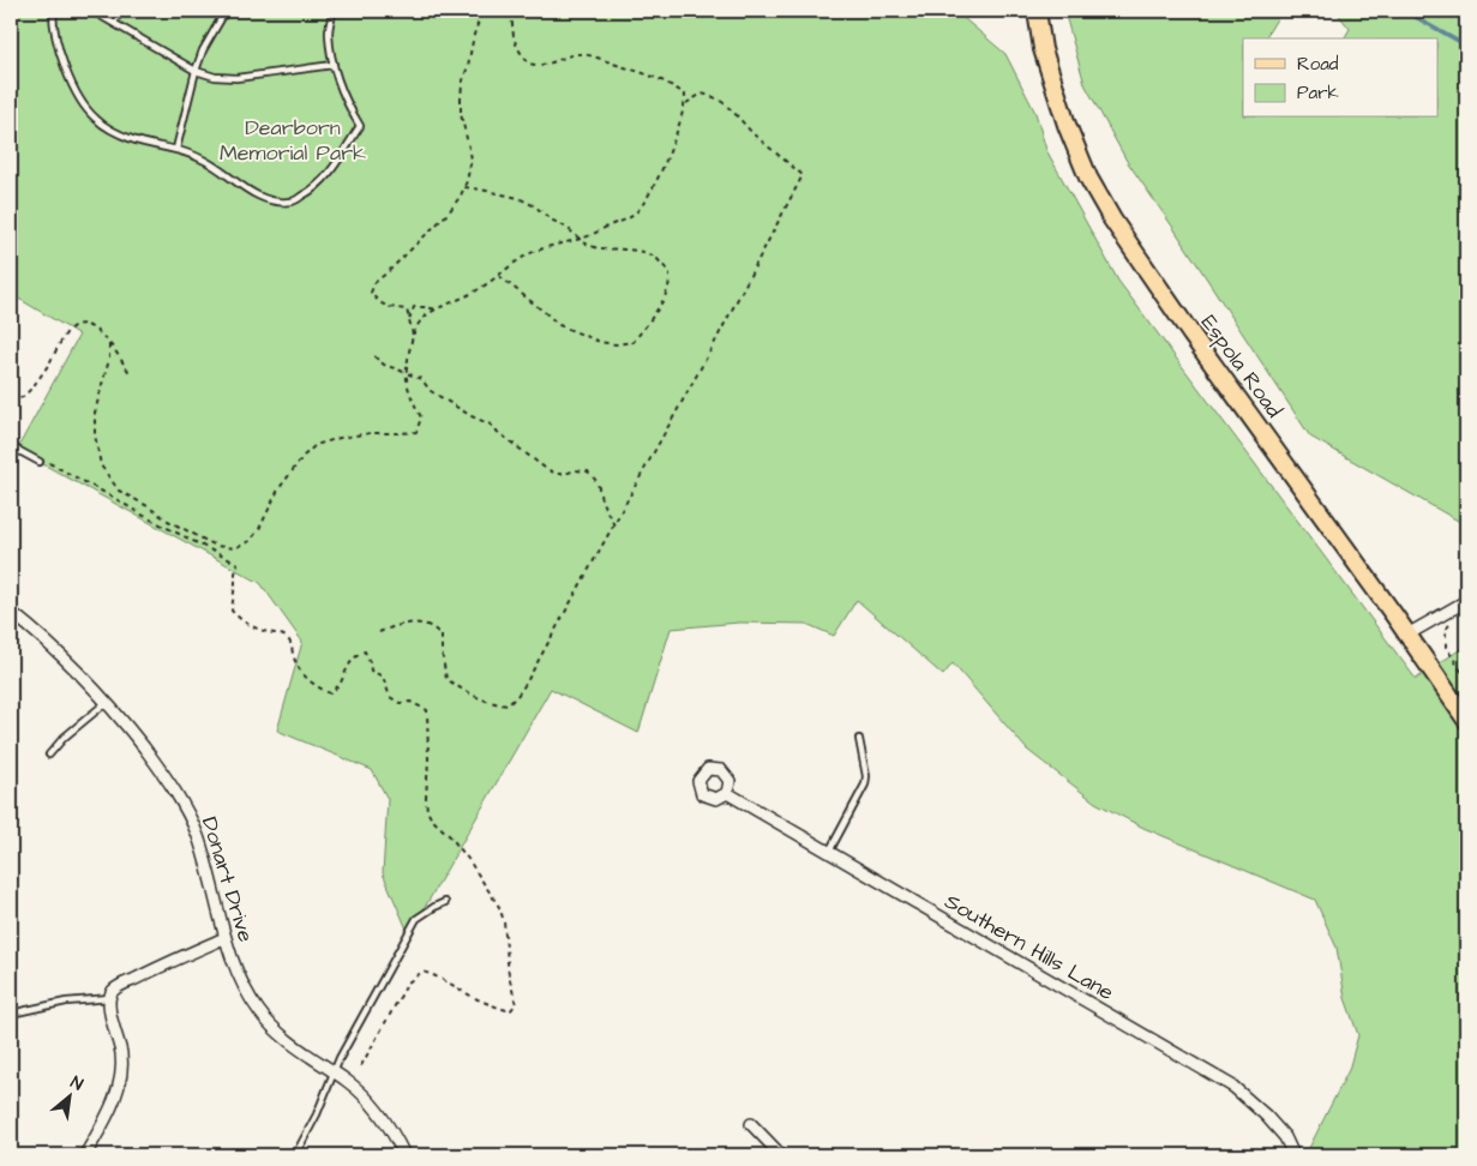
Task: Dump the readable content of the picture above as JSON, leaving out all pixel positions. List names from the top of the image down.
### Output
{
  "streets": {
    "main road": ["Espola Road"],
    "street": ["Donart Drive", "Southern Hills Lane"]
  },
  "parks": ["Dearborn Memorial Park"],
  "legend": ["Road", "Park"],
  "north": "top right"
}
